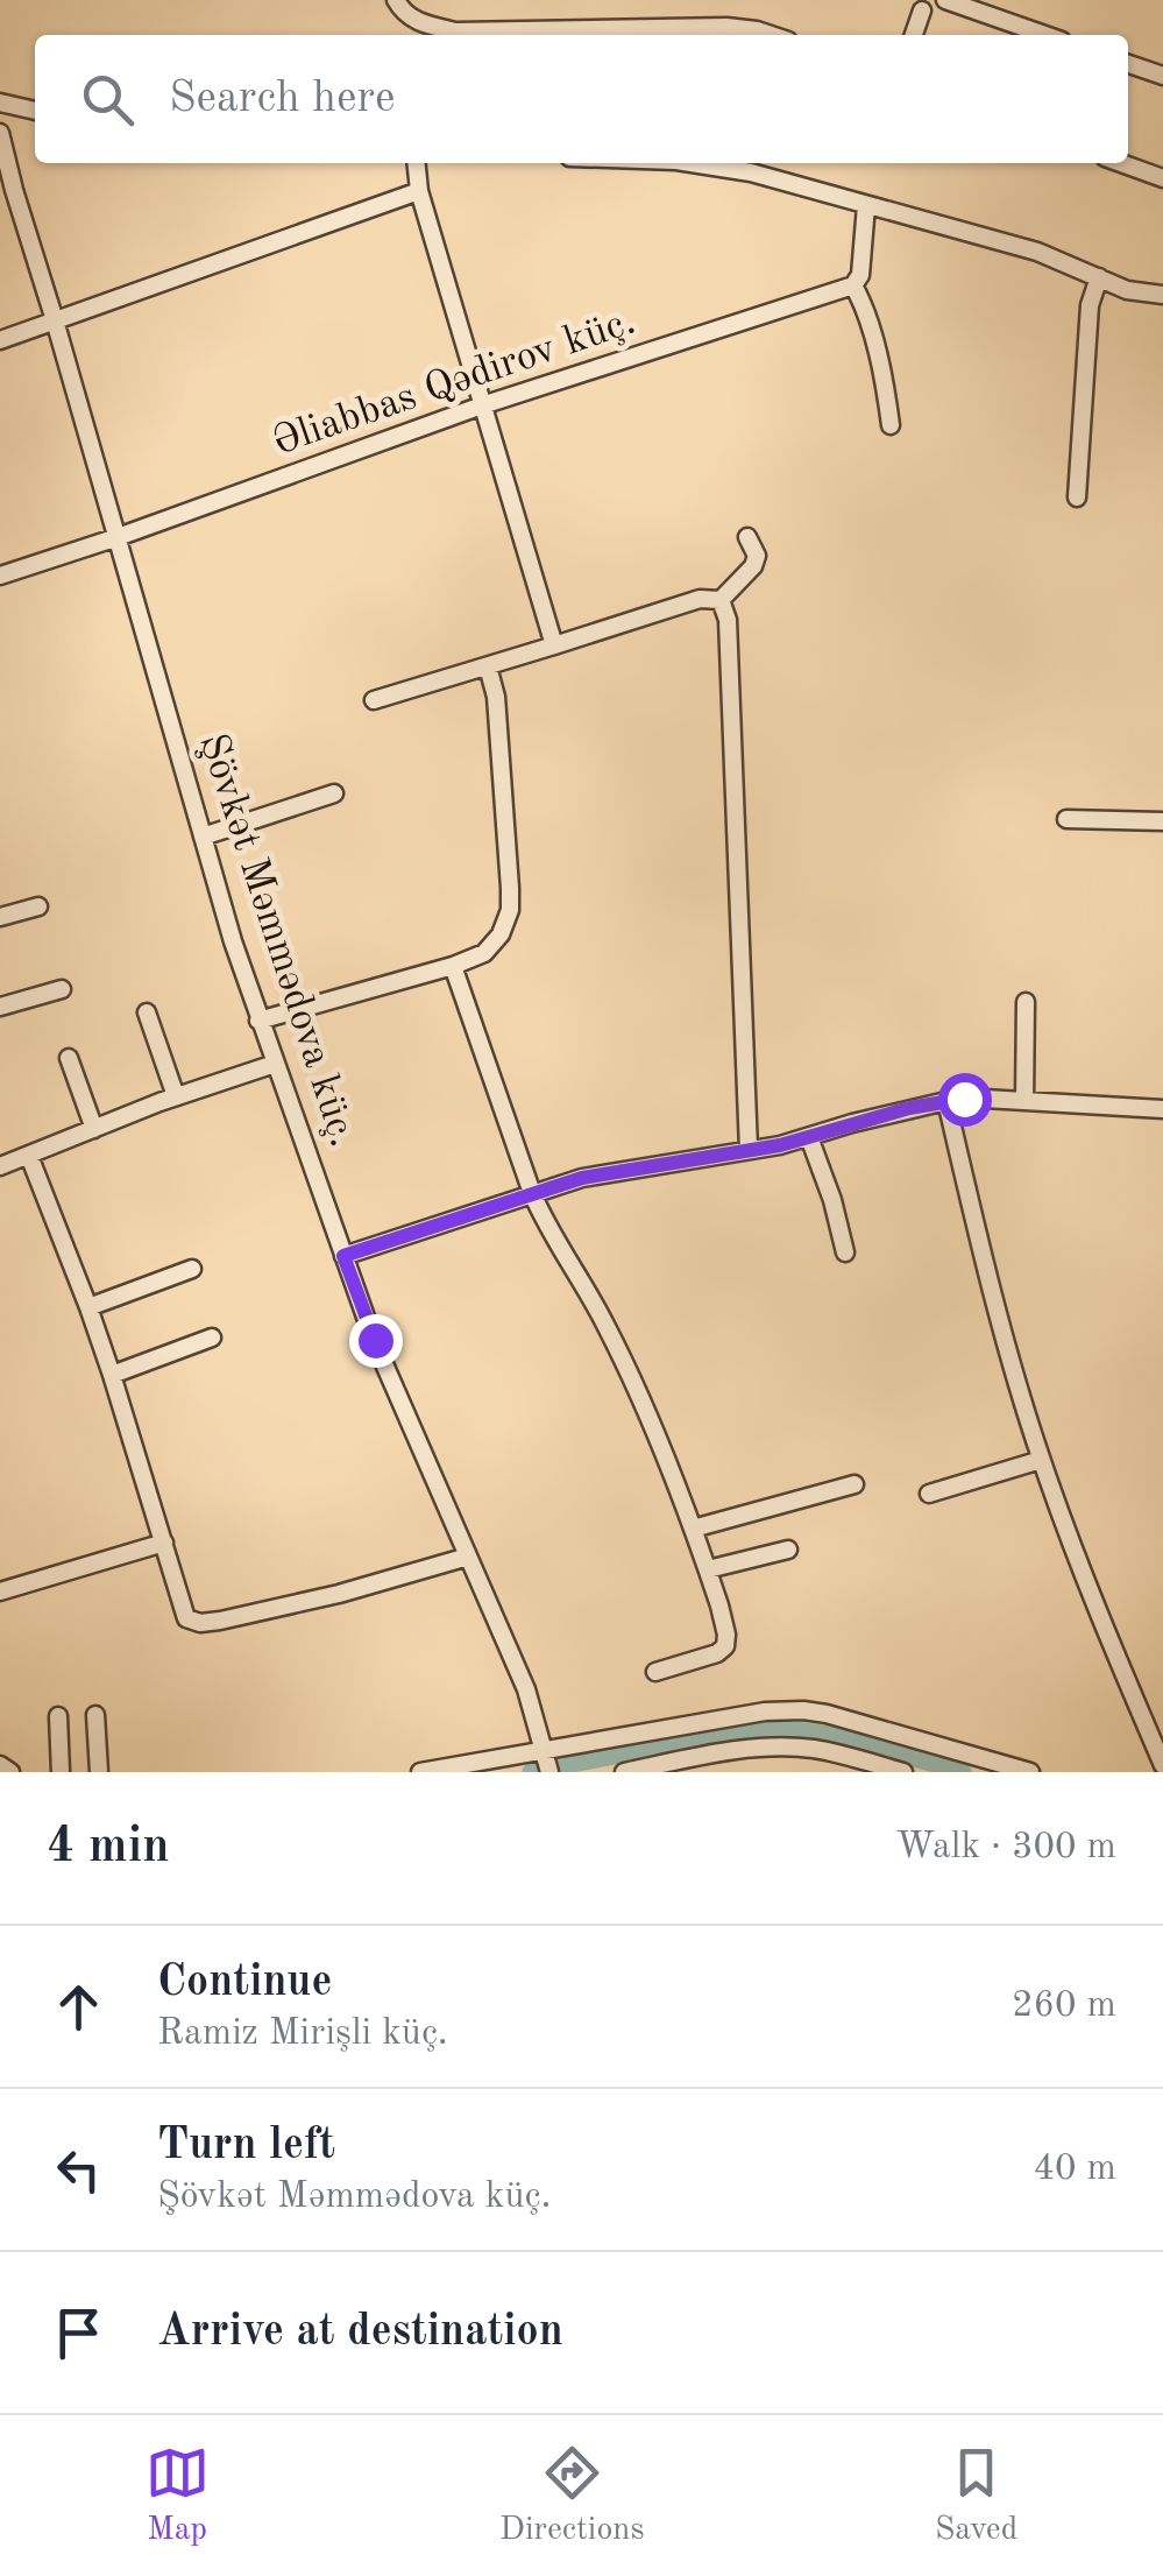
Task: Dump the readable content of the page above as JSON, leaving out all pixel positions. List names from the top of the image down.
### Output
{
  "streets": {
    "street": ["Əliabbas Qədirov küç.", "Şövkət Məmmədova küç."]
  },
  "crossings": [
    ["Əliabbas Qədirov küç.", "Şövkət Məmmədova küç."]
  ],
  "page": {
    "search": "Search here",
    "heading": ["4 min", "Walk · 300 m"],
    "list": [
      ["Continue", "Ramiz Mirişli küç.", "260 m"],
      ["Turn left", "Şövkət Məmmədova küç.", "40 m"],
      "Arrive at destination"
    ],
    "nav": ["Map", "Directions", "Saved"]
  }
}
